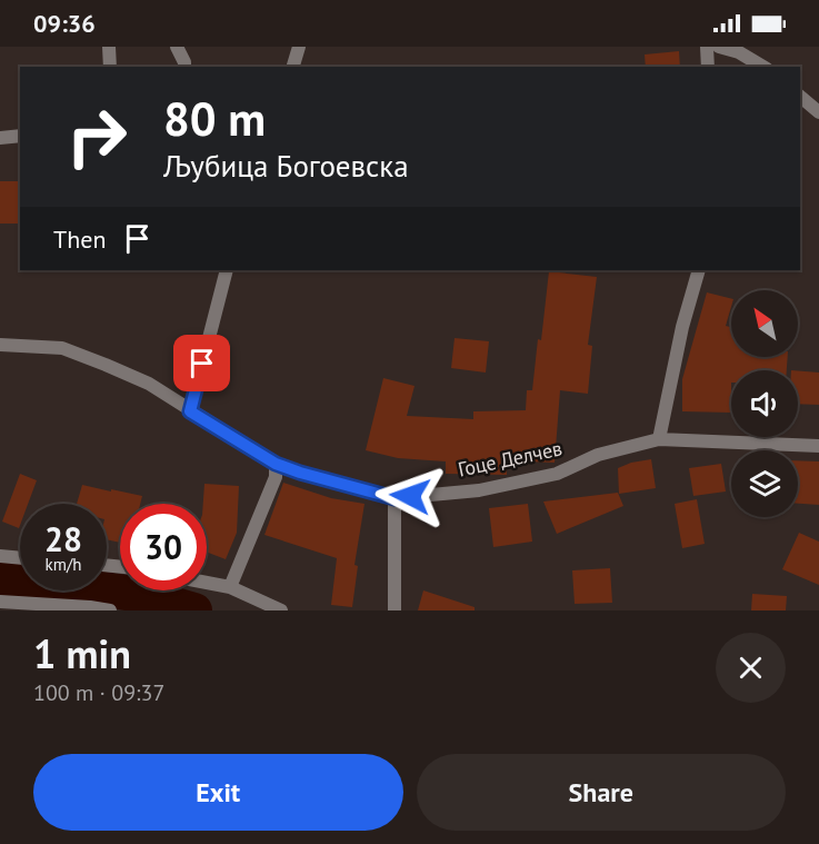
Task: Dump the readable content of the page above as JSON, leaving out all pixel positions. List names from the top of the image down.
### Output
{
  "streets": {
    "street": ["Гоце Делчев"]
  },
  "north": "top left",
  "page": {
    "status": "09:36",
    "turn": ["80 m", "Љубица Богоевска"],
    "then": "Then",
    "speed": "28 km/h",
    "limit": "30",
    "heading": ["1 min", "100 m · 09:37"],
    "buttons": ["Exit", "Share"]
  }
}
